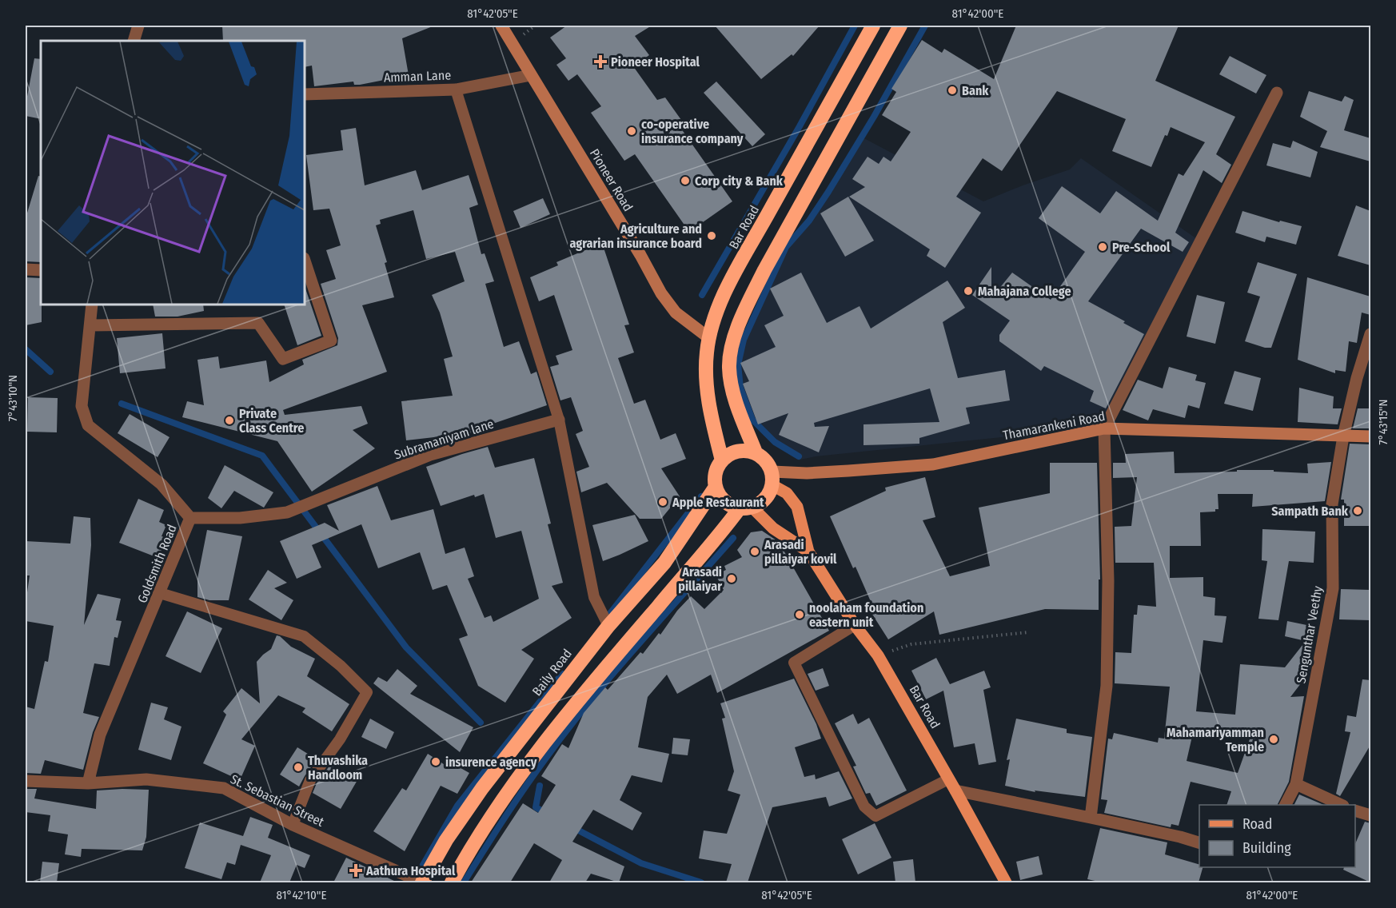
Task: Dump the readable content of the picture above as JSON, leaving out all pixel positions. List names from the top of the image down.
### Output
{
  "streets": {
    "highway": ["Bar Road", "Baily Road"],
    "street": [
      "Amman Lane",
      "Pioneer Road",
      "Thamarankeni Road",
      "Subramaniyam lane",
      "Goldsmith Road",
      "Sengunthar Veethy",
      "St. Sebastian Street"
    ]
  },
  "crossings": [
    ["Amman Lane", "Pioneer Road"],
    ["Pioneer Road", "Bar Road"],
    ["Bar Road", "Thamarankeni Road"],
    ["Bar Road", "Baily Road"],
    ["Thamarankeni Road", "Sengunthar Veethy"],
    ["Thamarankeni Road", "Baily Road"],
    ["Subramaniyam lane", "Goldsmith Road"],
    ["Goldsmith Road", "St. Sebastian Street"],
    ["Baily Road", "St. Sebastian Street"]
  ],
  "places": {
    "health": ["Pioneer Hospital", "Aathura Hospital"],
    "other": [
      "Bank",
      "co-operative insurance company",
      "Corp city & Bank",
      "Agriculture and agrarian insurance board",
      "Pre-School",
      "Mahajana College",
      "Private Class Centre",
      "Apple Restaurant",
      "Sampath Bank",
      "Arasadi pillaiyar kovil",
      "Arasadi pillaiyar",
      "noolaham foundation eastern unit",
      "Mahamariyamman Temple",
      "insurence agency",
      "Thuvashika Handloom"
    ]
  },
  "legend": ["Road", "Building"],
  "coordinates": [
    "81°42'05\"E",
    "81°42'00\"E",
    "7°43'10\"N",
    "7°43'15\"N",
    "81°42'10\"E"
  ]
}
